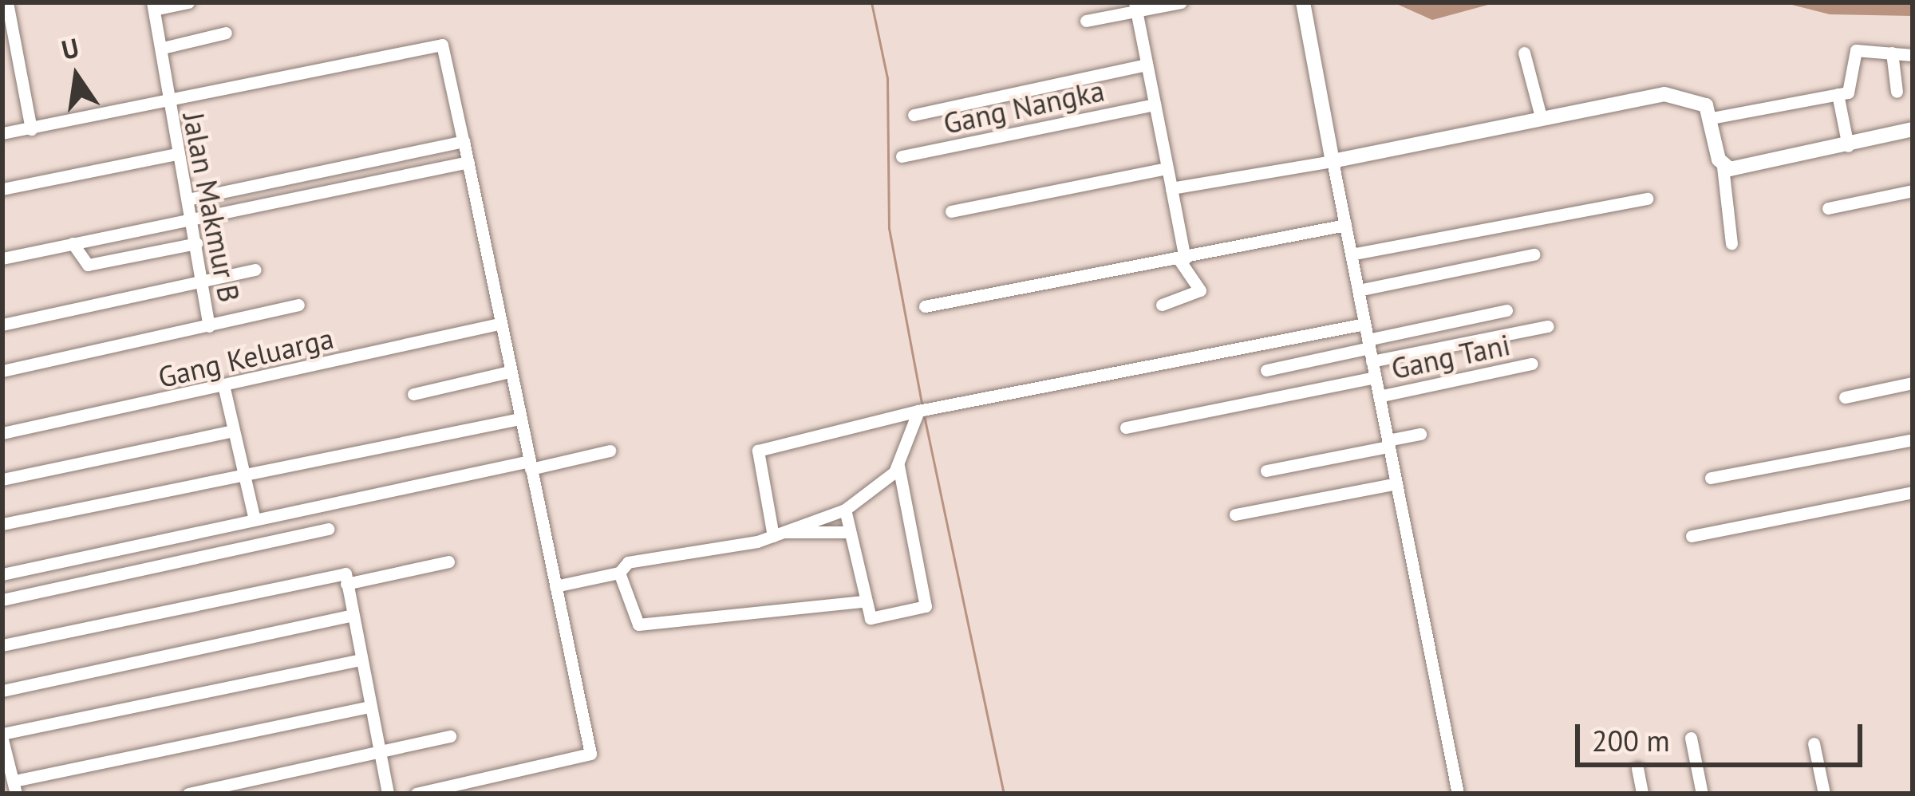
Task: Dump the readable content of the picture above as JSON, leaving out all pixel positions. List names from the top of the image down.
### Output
{
  "streets": {
    "street": [
      "Gang Nangka",
      "Jalan Makmur B",
      "Gang Tani",
      "Gang Keluarga"
    ]
  },
  "scale_bar": "200 m",
  "north": "top"
}
